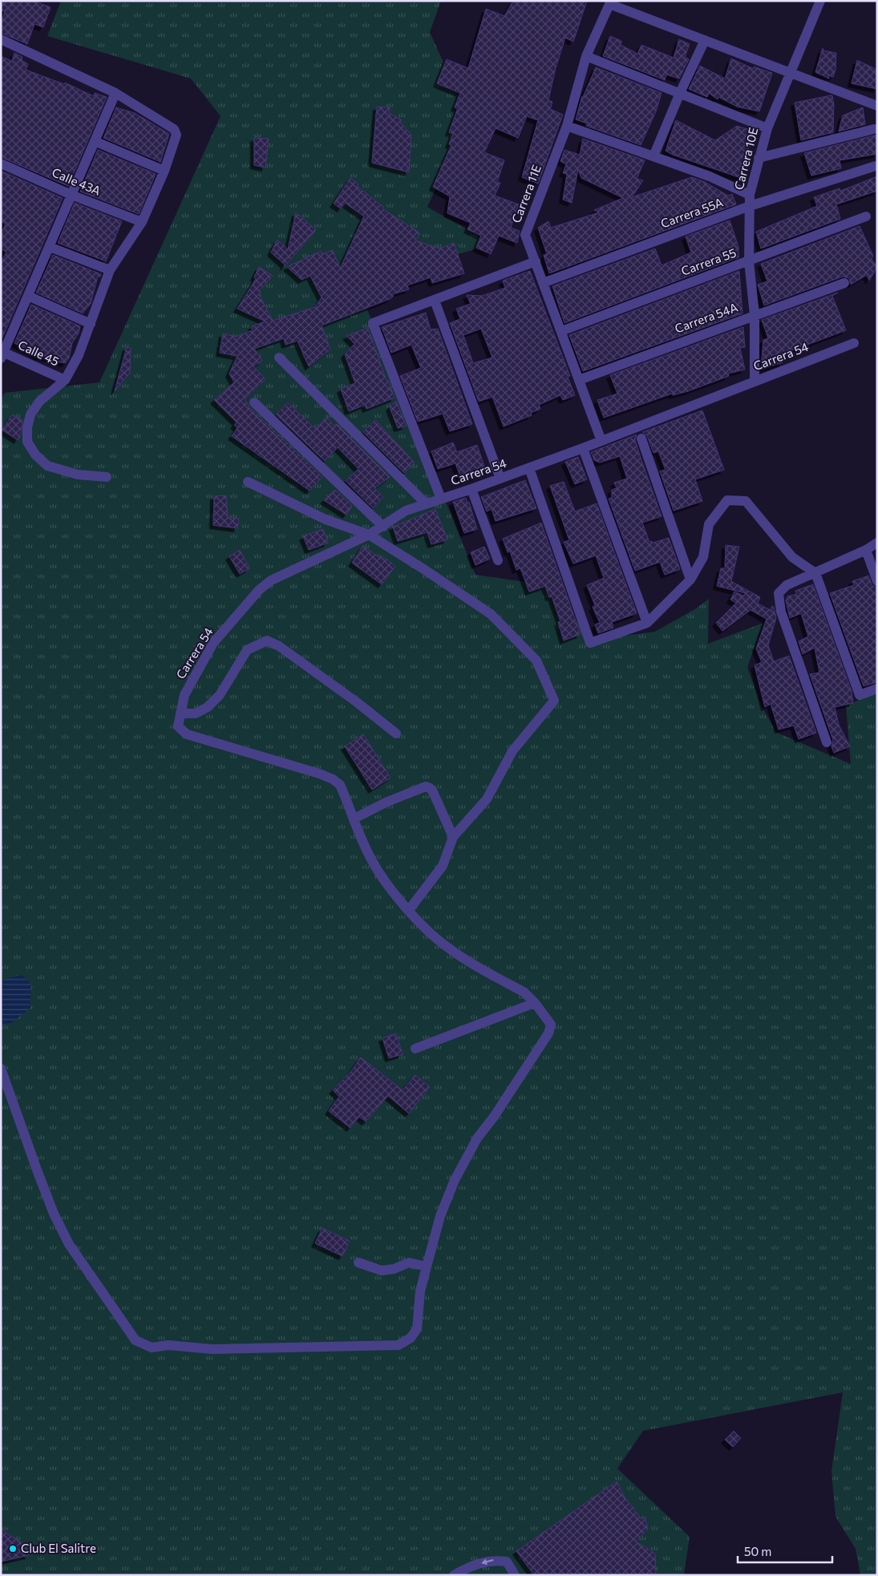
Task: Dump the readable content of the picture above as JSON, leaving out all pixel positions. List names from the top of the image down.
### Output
{
  "streets": {
    "street": [
      "Carrera 10E",
      "Calle 43A",
      "Carrera 11E",
      "Carrera 55A",
      "Carrera 55",
      "Carrera 54A",
      "Calle 45",
      "Carrera 54"
    ]
  },
  "crossings": [
    ["Carrera 10E", "Carrera 55A"],
    ["Carrera 10E", "Carrera 55"],
    ["Carrera 10E", "Carrera 54A"],
    ["Carrera 10E", "Carrera 54"],
    ["Carrera 11E", "Carrera 55A"],
    ["Carrera 11E", "Carrera 55"],
    ["Carrera 11E", "Carrera 54A"],
    ["Carrera 11E", "Carrera 54"]
  ],
  "places": ["Club El Salitre"],
  "scale_bar": "50 m"
}
